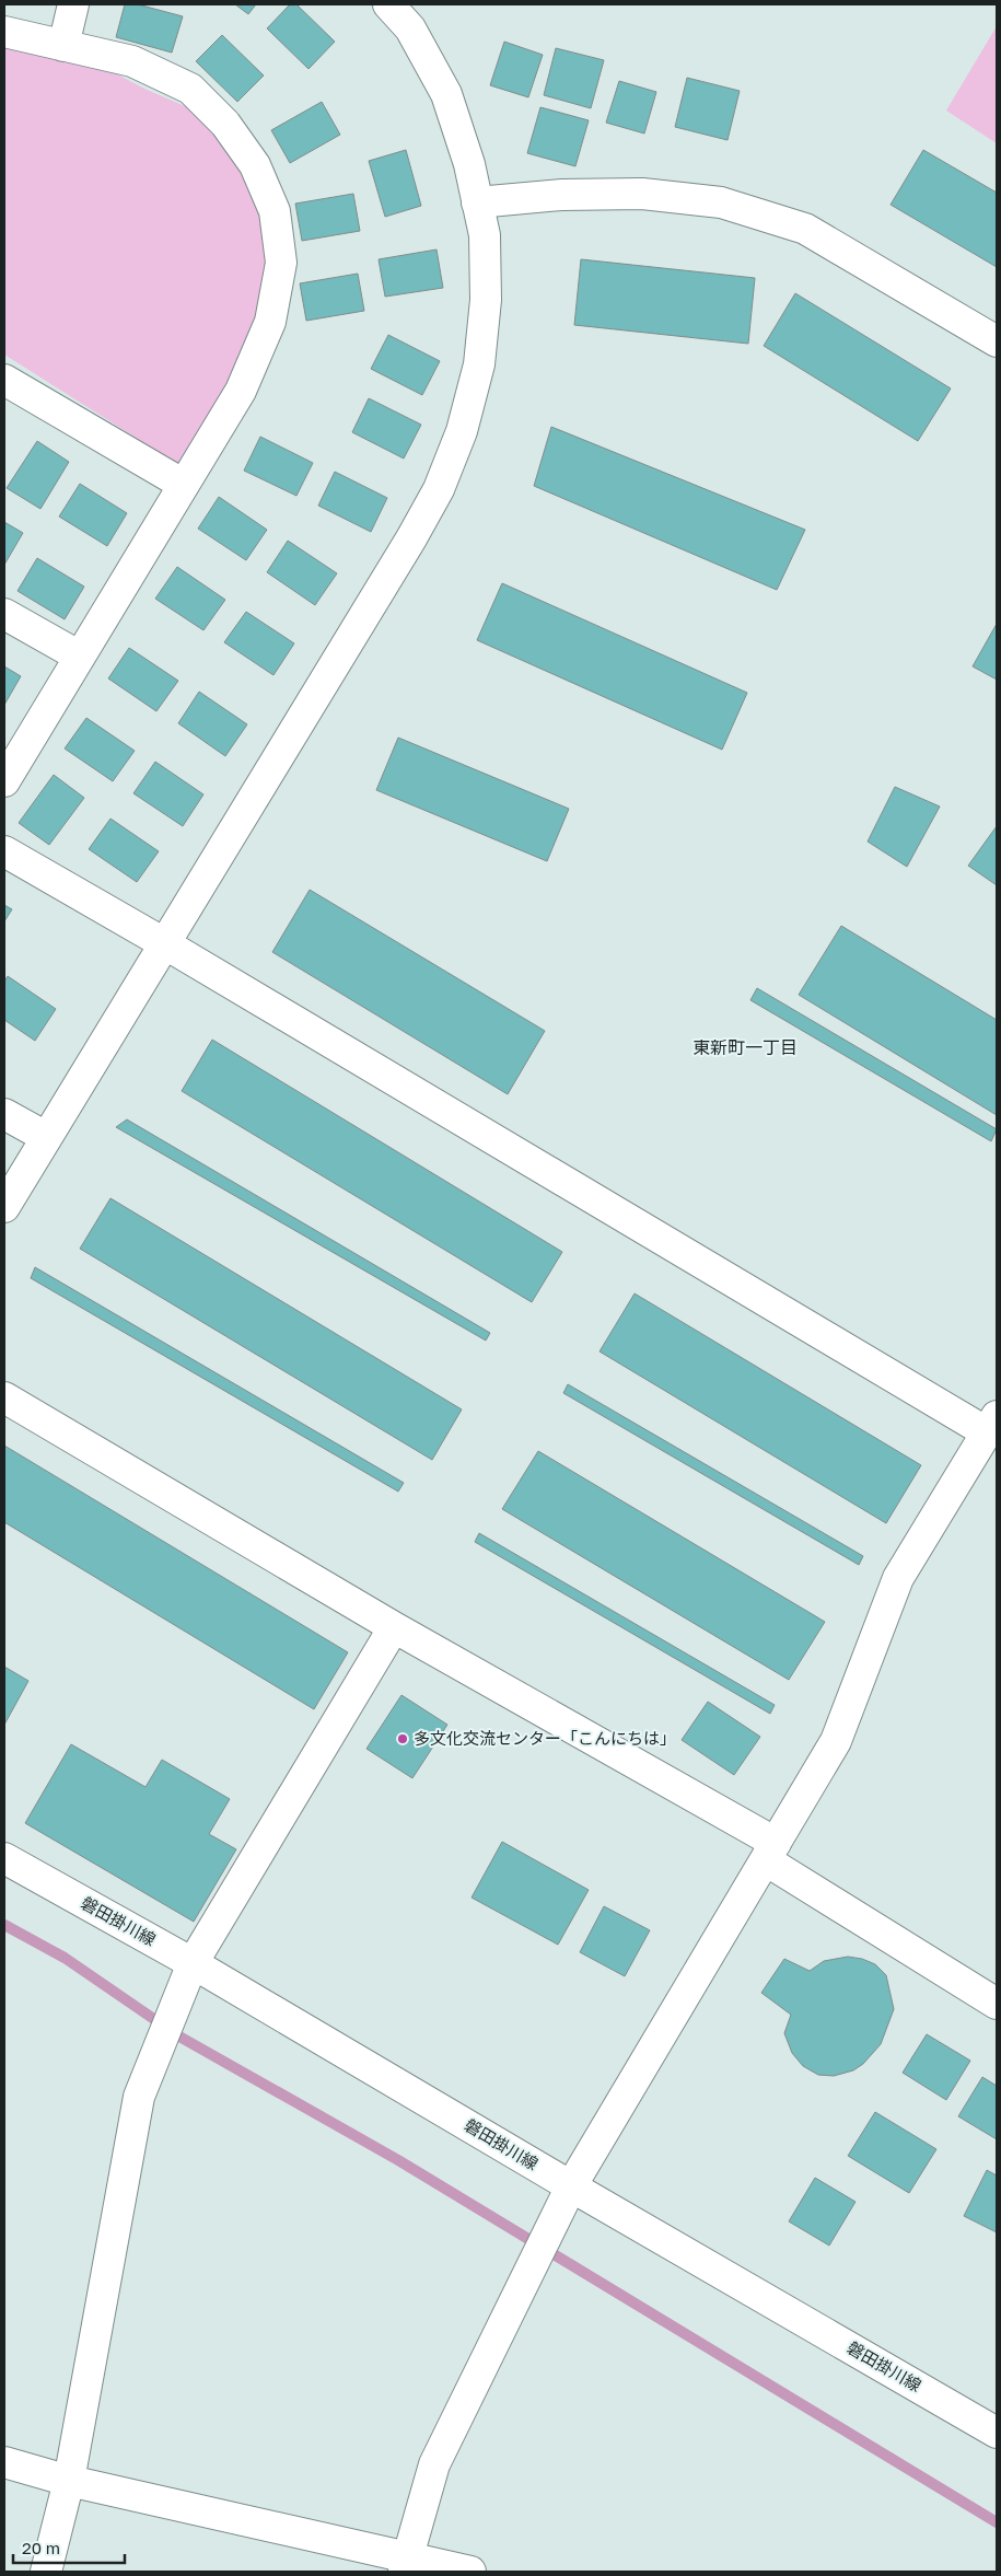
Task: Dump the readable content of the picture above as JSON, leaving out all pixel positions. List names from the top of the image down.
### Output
{
  "streets": {
    "street": ["磐田掛川線"]
  },
  "districts": ["東新町一丁目"],
  "places": ["多文化交流センター「こんにちは」"],
  "scale_bar": "20 m"
}
